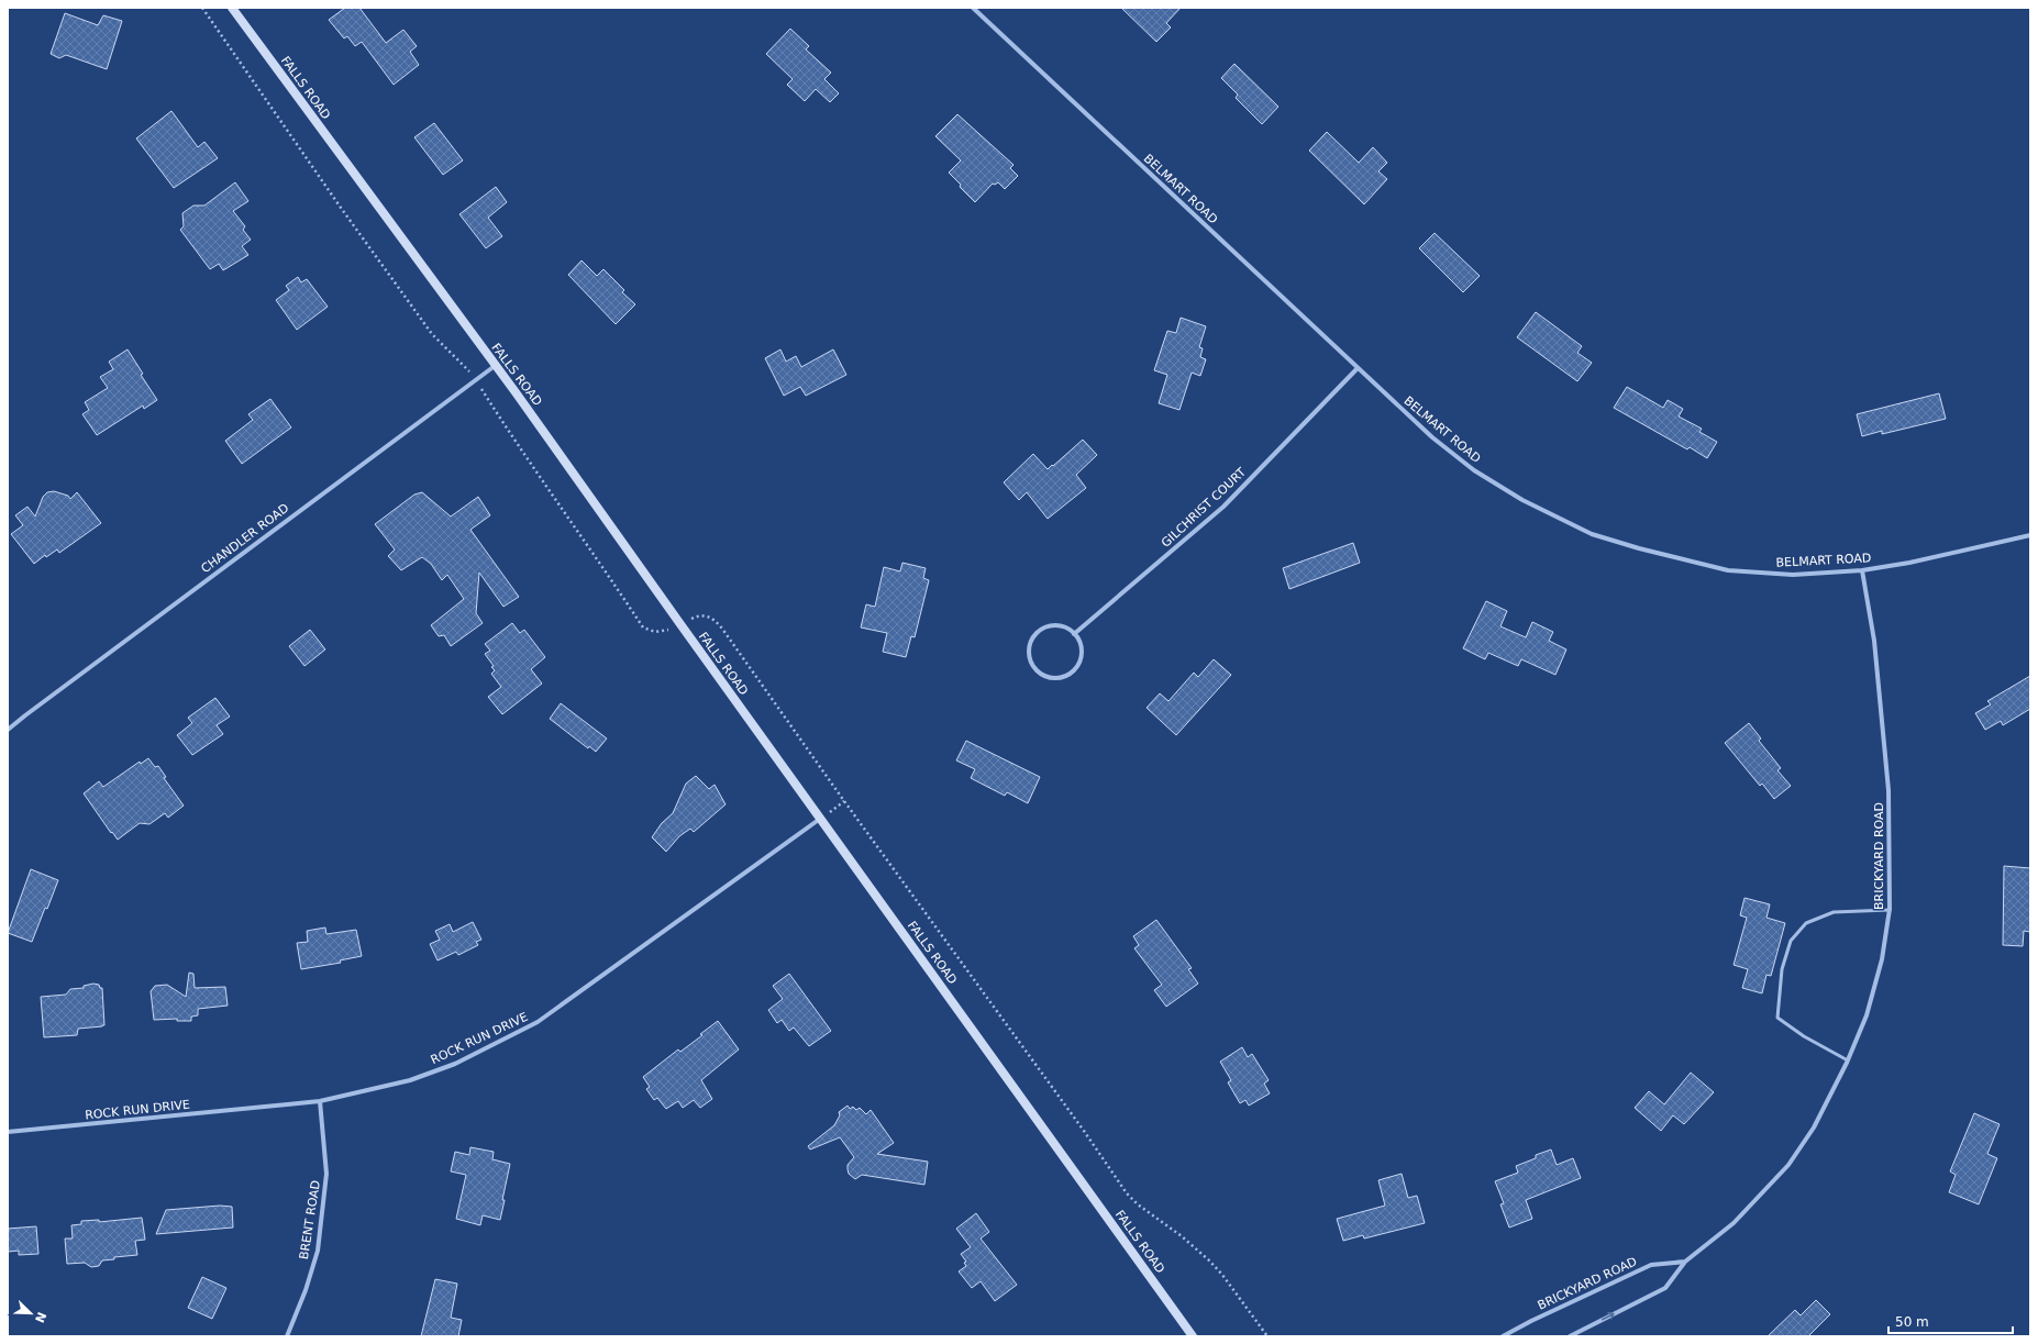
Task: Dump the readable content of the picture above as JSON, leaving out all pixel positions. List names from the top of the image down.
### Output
{
  "streets": {
    "main road": ["FALLS ROAD"],
    "street": [
      "BELMART ROAD",
      "GILCHRIST COURT",
      "CHANDLER ROAD",
      "BRICKYARD ROAD",
      "ROCK RUN DRIVE",
      "BRENT ROAD"
    ]
  },
  "crossings": [
    ["FALLS ROAD", "CHANDLER ROAD"],
    ["FALLS ROAD", "ROCK RUN DRIVE"],
    ["BELMART ROAD", "GILCHRIST COURT"],
    ["BELMART ROAD", "BRICKYARD ROAD"],
    ["ROCK RUN DRIVE", "BRENT ROAD"]
  ],
  "scale_bar": "50 m",
  "north": "bottom right"
}
